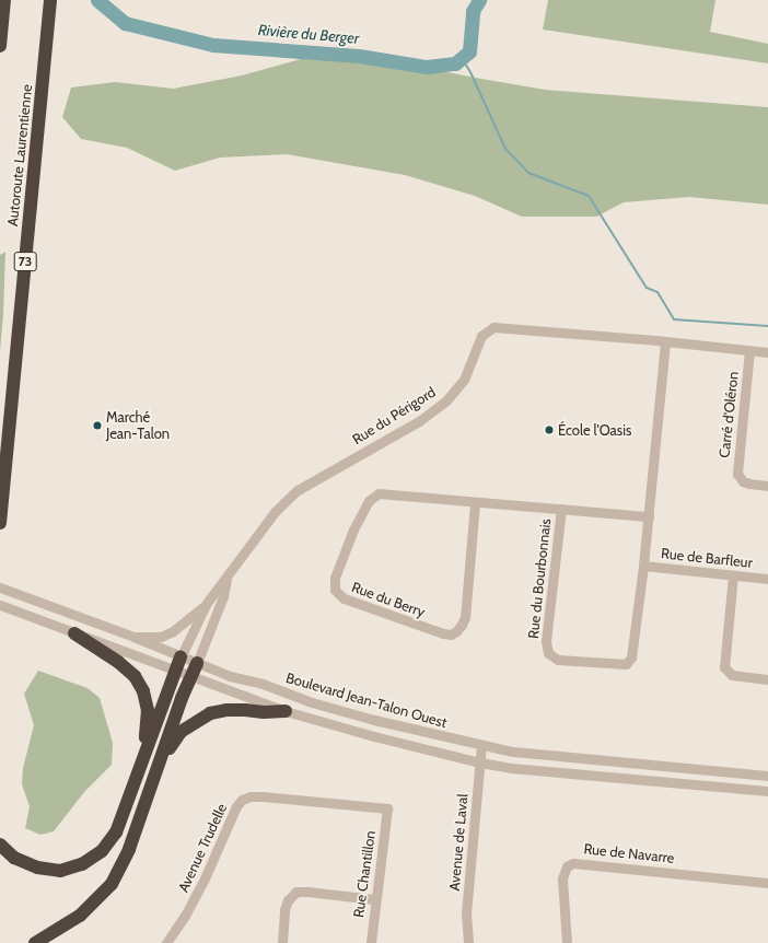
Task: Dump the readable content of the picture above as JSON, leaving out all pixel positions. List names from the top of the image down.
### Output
{
  "streets": {
    "highway": ["Autoroute Laurentienne", "73"],
    "street": [
      "Carré d'Oléron",
      "Rue du Périgord",
      "Rue de Barfleur",
      "Rue du Bourbonnais",
      "Rue du Berry",
      "Boulevard Jean-Talon Ouest",
      "Avenue de Laval",
      "Avenue Trudelle",
      "Rue de Navarre",
      "Rue Chantillon"
    ]
  },
  "crossings": [
    ["Carré d'Oléron", "Rue du Périgord"],
    ["Rue du Périgord", "Boulevard Jean-Talon Ouest"],
    ["Rue de Barfleur", "Rue du Bourbonnais"],
    ["Rue du Bourbonnais", "Rue du Berry"],
    ["Boulevard Jean-Talon Ouest", "Avenue de Laval"],
    ["Avenue Trudelle", "Rue Chantillon"]
  ],
  "water": ["Rivière du Berger"],
  "places": ["Marché Jean-Talon", "École l'Oasis"]
}
